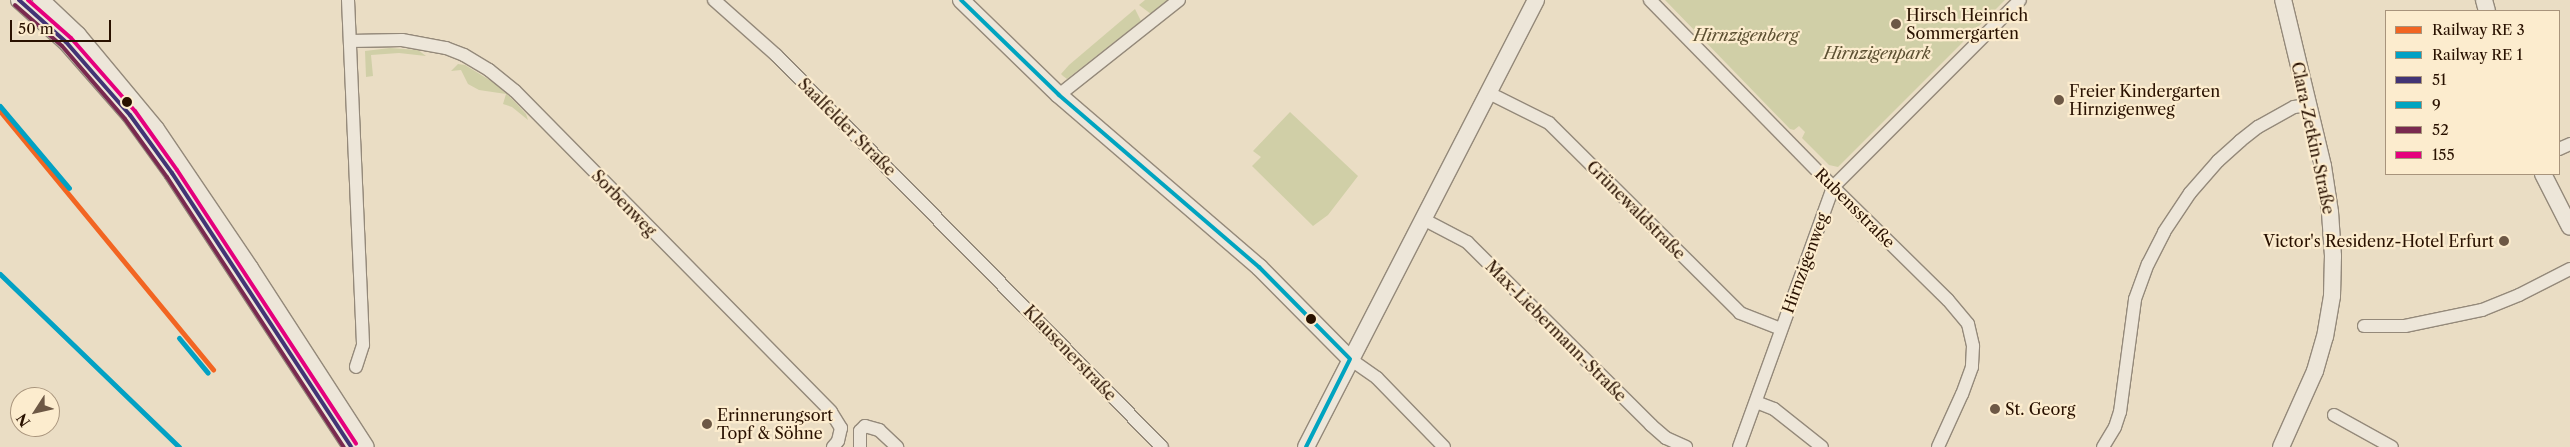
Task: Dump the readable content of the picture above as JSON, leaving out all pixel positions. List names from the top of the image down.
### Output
{
  "streets": {
    "main road": ["Clara-Zetkin-Straße"],
    "street": [
      "Saalfelder Straße",
      "Sorbenweg",
      "Rubensstraße",
      "Grünewaldstraße",
      "Hirnzigenweg",
      "Max-Liebermann-Straße",
      "Klausenerstraße"
    ]
  },
  "crossings": [
    ["Saalfelder Straße", "Klausenerstraße"],
    ["Rubensstraße", "Hirnzigenweg"],
    ["Grünewaldstraße", "Hirnzigenweg"]
  ],
  "parks": ["Hirnzigenberg", "Hirnzigenpark"],
  "places": [
    "Hirsch Heinrich Sommergarten",
    "Freier Kindergarten Hirnzigenweg",
    "Victor's Residenz-Hotel Erfurt",
    "St. Georg",
    "Erinnerungsort Topf & Söhne"
  ],
  "lines": [
    "transit line 51",
    "transit line 9",
    "transit line 155",
    "transit line 52"
  ],
  "legend": [
    "Railway RE 3",
    "Railway RE 1",
    "51",
    "9",
    "52",
    "155"
  ],
  "scale_bar": "50 m",
  "north": "bottom left"
}
